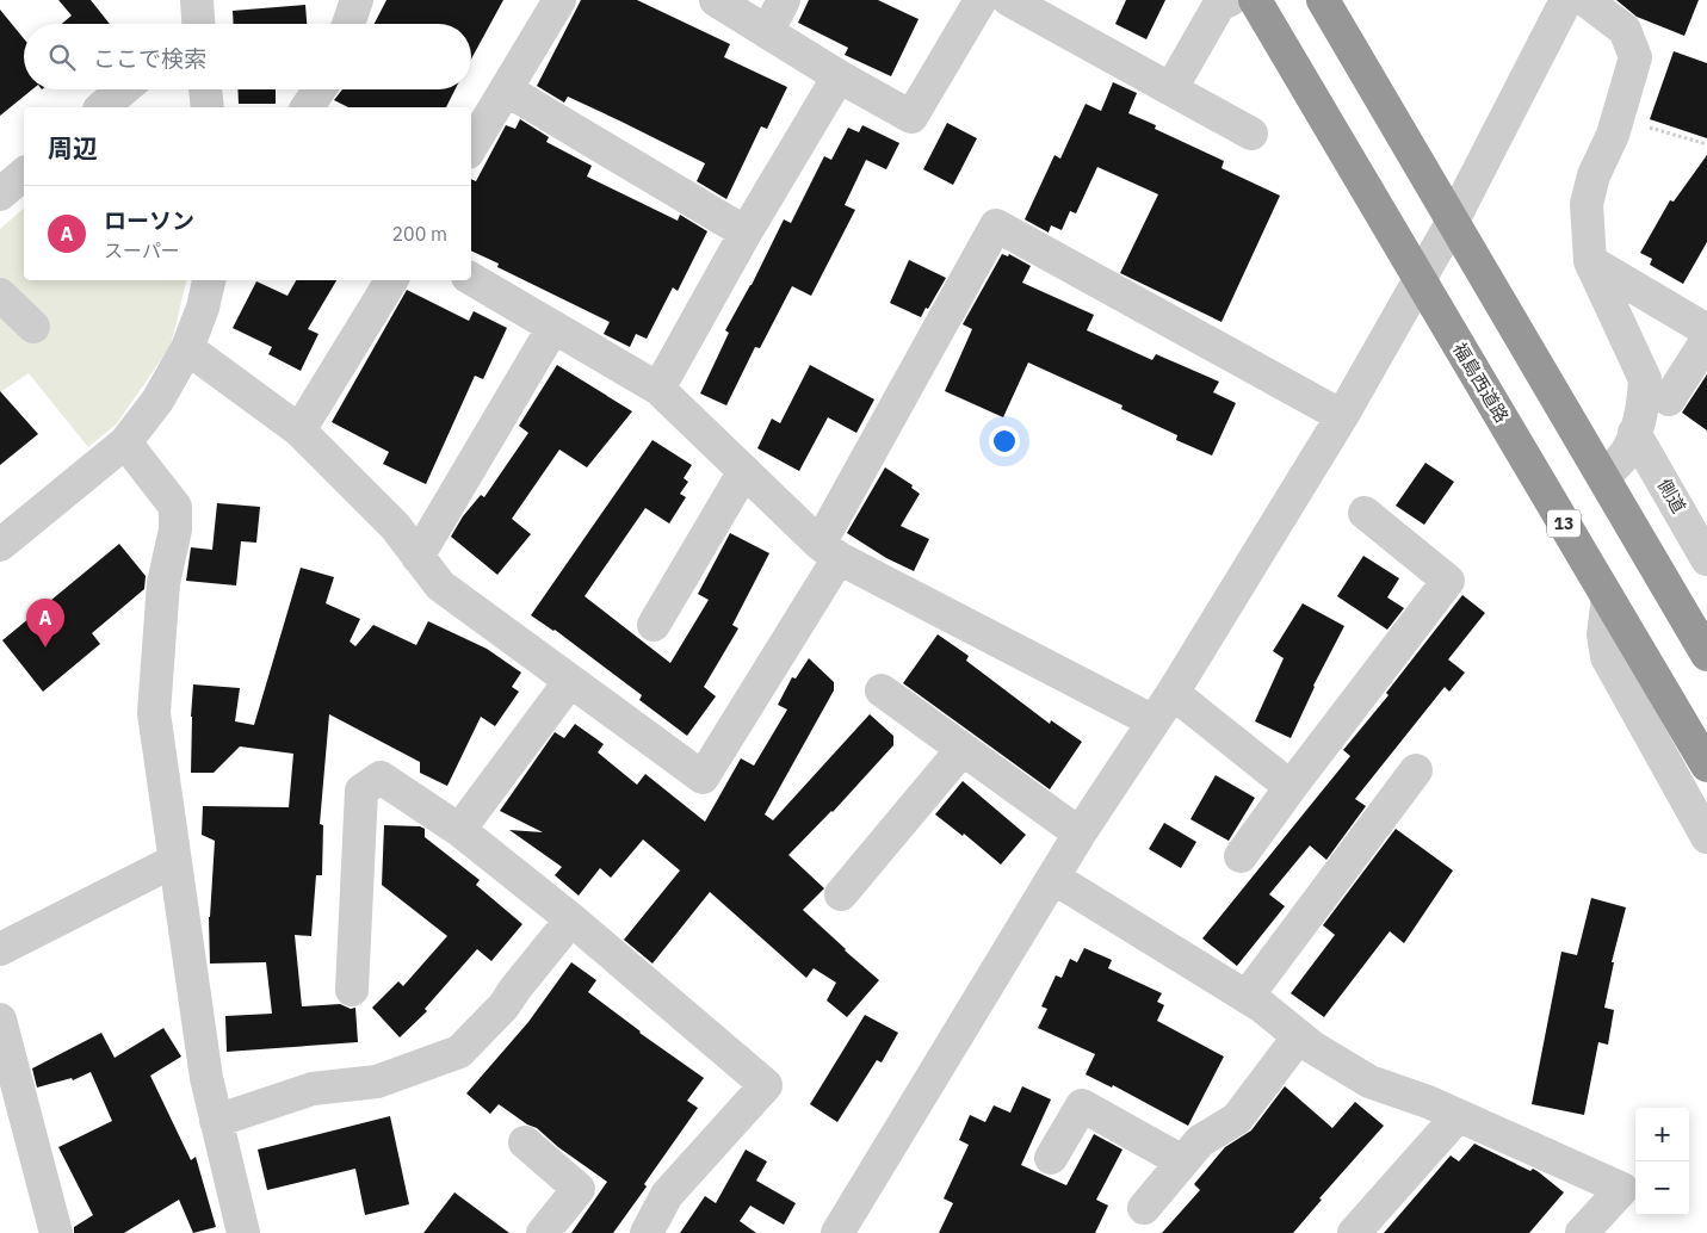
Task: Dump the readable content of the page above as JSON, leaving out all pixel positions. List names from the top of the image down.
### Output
{
  "streets": {
    "highway": ["福島西道路", "13"],
    "street": ["側道"]
  },
  "page": {
    "search": "ここで検索",
    "heading": "周辺",
    "list": [
      {
        "mark": "A",
        "name": "ローソン",
        "note": "スーパー",
        "value": "200 m"
      }
    ],
    "pins": "A",
    "map_buttons": ["+", "−"]
  }
}
